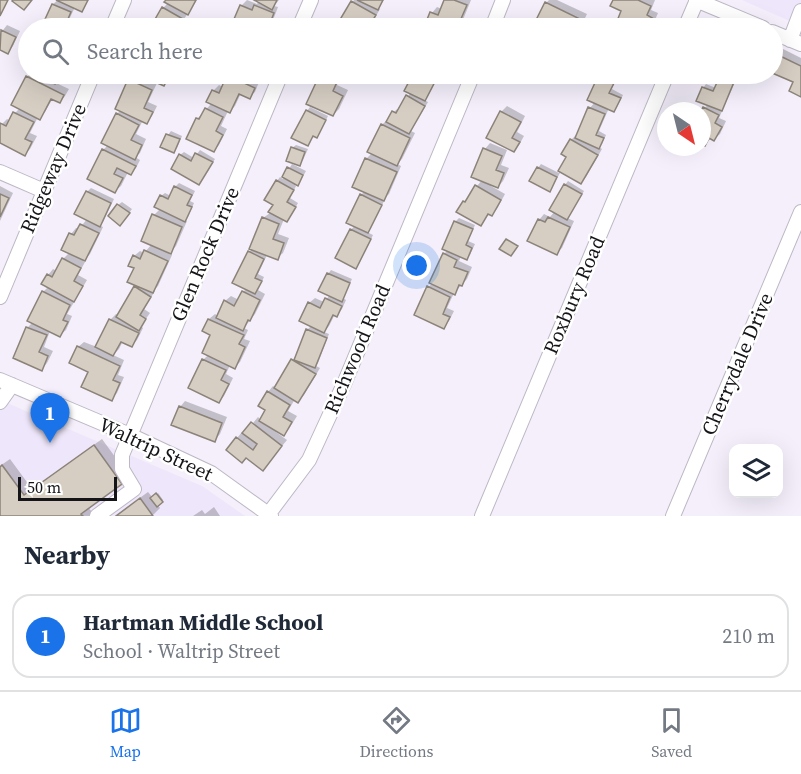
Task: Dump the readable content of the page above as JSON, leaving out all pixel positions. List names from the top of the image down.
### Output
{
  "streets": {
    "street": [
      "Ridgeway Drive",
      "Glen Rock Drive",
      "Roxbury Road",
      "Richwood Road",
      "Cherrydale Drive",
      "Waltrip Street"
    ]
  },
  "crossings": [
    ["Glen Rock Drive", "Waltrip Street"],
    ["Richwood Road", "Waltrip Street"]
  ],
  "scale_bar": "50 m",
  "north": "bottom right",
  "page": {
    "search": "Search here",
    "pins": "1",
    "scale": "50 m",
    "heading": "Nearby",
    "list": [
      {
        "mark": "1",
        "name": "Hartman Middle School",
        "note": "School · Waltrip Street",
        "value": "210 m"
      }
    ],
    "nav": ["Map", "Directions", "Saved"]
  }
}
